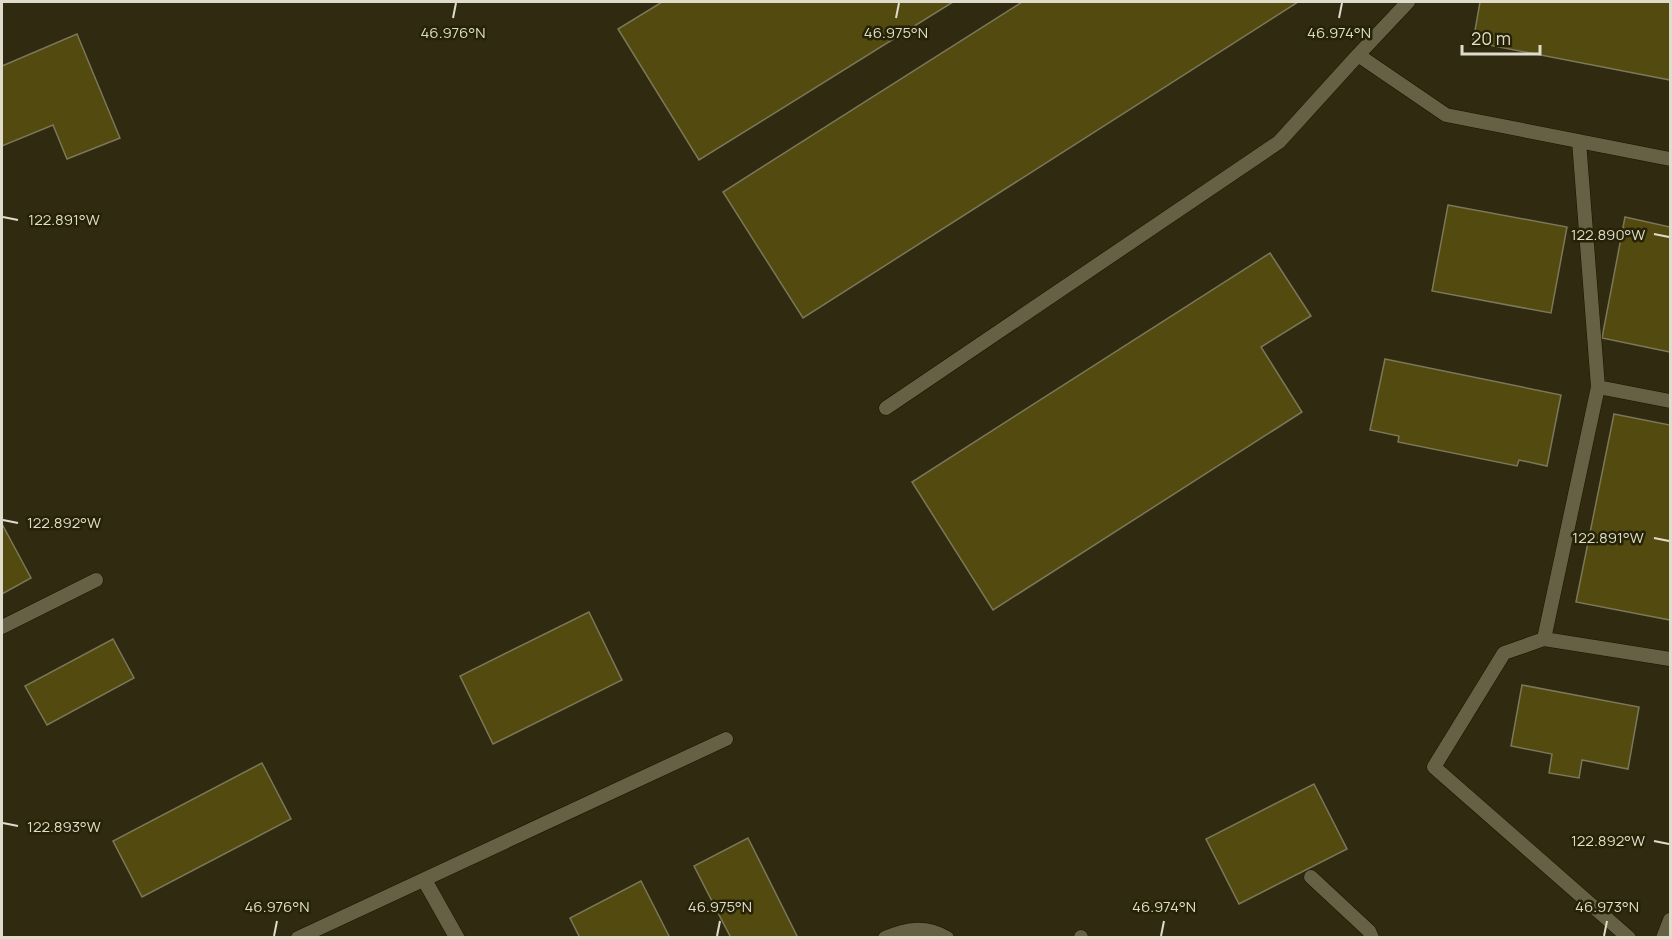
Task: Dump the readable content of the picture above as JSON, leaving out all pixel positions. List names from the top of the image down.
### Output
{
  "scale_bar": "20 m",
  "coordinates": [
    "46.976°N",
    "46.975°N",
    "46.974°N",
    "122.891°W",
    "122.890°W",
    "122.892°W",
    "122.893°W",
    "46.973°N"
  ]
}
